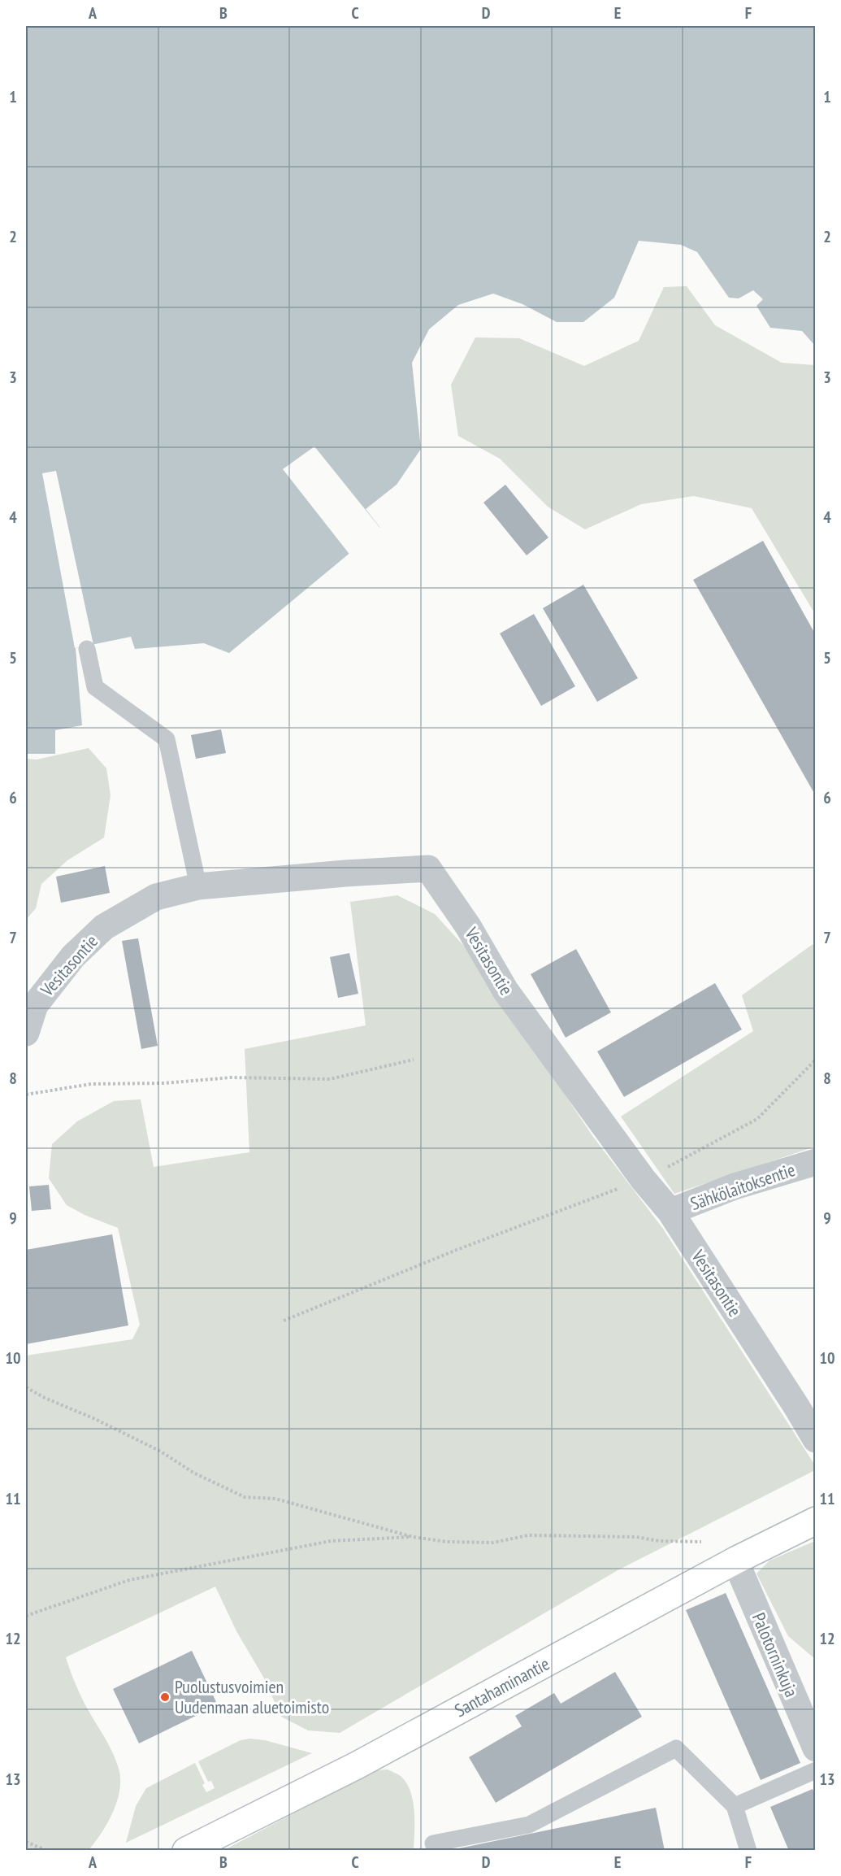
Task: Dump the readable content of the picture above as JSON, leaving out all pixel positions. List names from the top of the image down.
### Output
{
  "streets": {
    "main road": ["Santahaminantie"],
    "street": ["Vesitasontie", "Sähkölaitoksentie", "Palotorninkuja"]
  },
  "crossings": [
    ["Vesitasontie", "Sähkölaitoksentie"],
    ["Palotorninkuja", "Santahaminantie"]
  ],
  "places": ["Puolustusvoimien Uudenmaan aluetoimisto"],
  "grid": {
    "columns": [
      "A",
      "B",
      "C",
      "D",
      "E",
      "F"
    ],
    "rows": [
      "1",
      "2",
      "3",
      "4",
      "5",
      "6",
      "7",
      "8",
      "9",
      "10",
      "11",
      "12",
      "13"
    ]
  }
}
